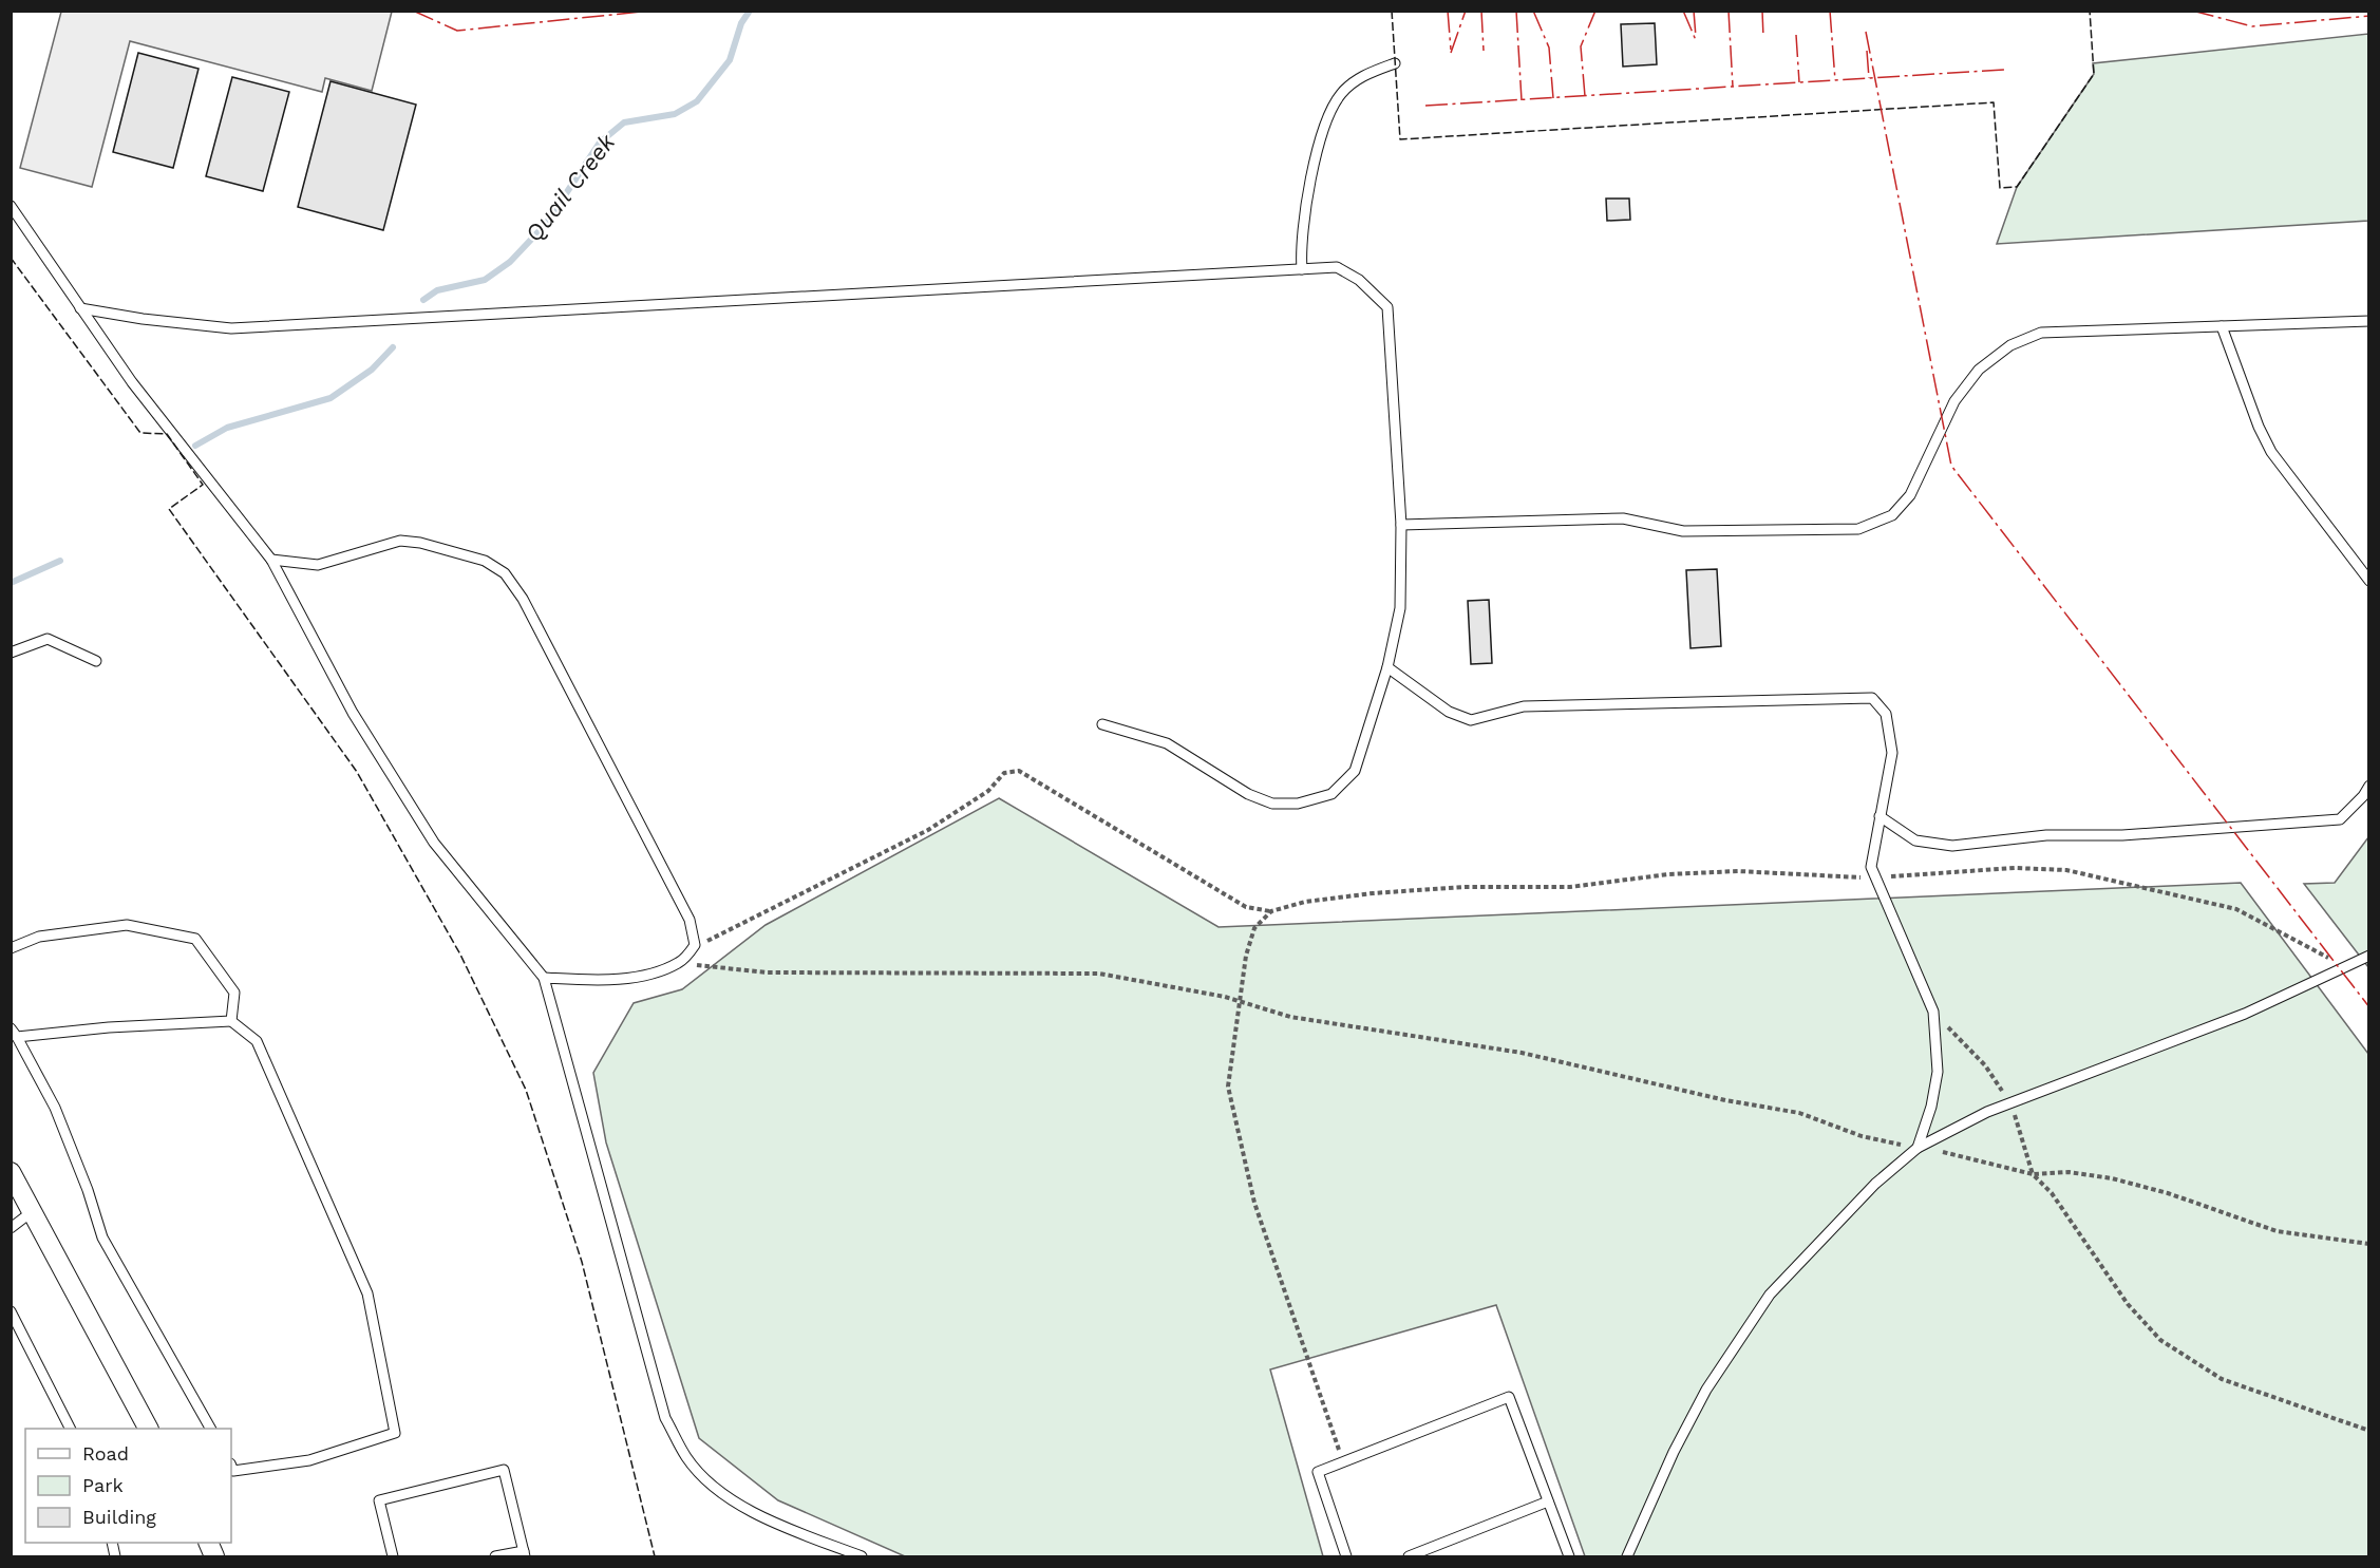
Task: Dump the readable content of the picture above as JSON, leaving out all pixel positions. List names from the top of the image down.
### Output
{
  "water": ["Quail Creek"],
  "legend": ["Road", "Park", "Building"]
}
